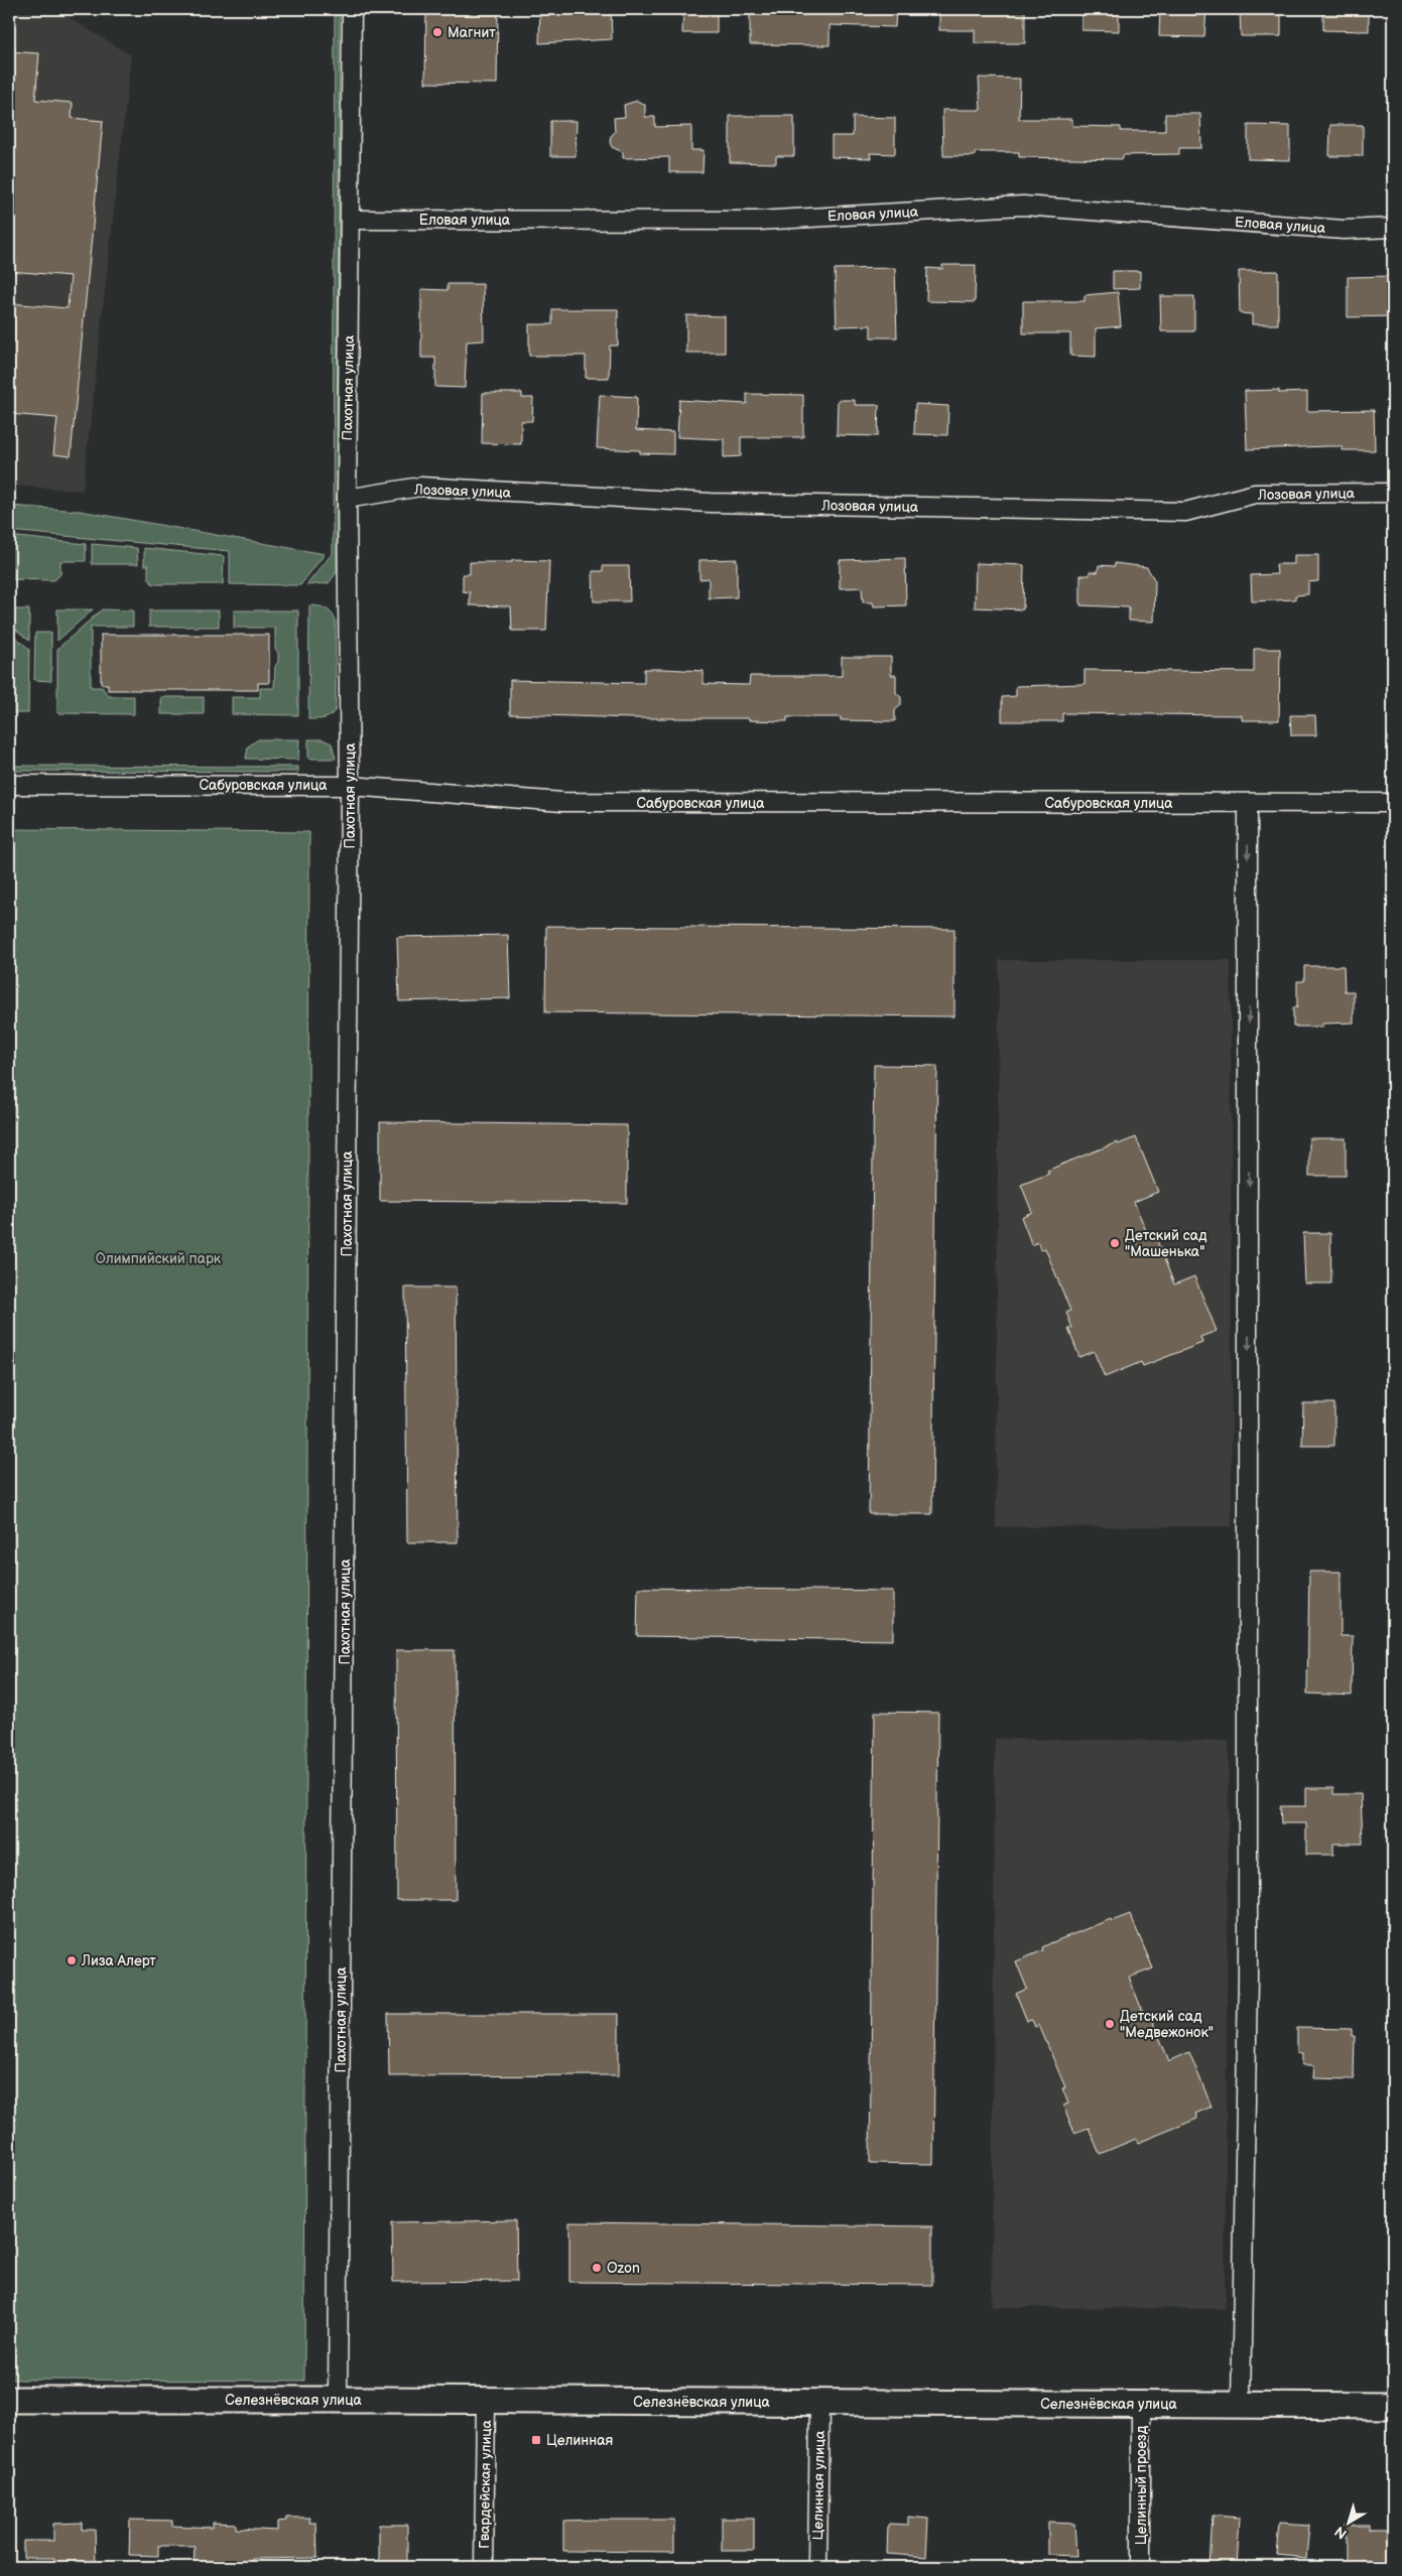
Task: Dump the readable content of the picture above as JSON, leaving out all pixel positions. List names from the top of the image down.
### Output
{
  "streets": {
    "street": [
      "Еловая улица",
      "Пахотная улица",
      "Лозовая улица",
      "Сабуровская улица",
      "Селезнёвская улица",
      "Гвардейская улица",
      "Целинная улица",
      "Целинный проезд"
    ]
  },
  "crossings": [
    ["Еловая улица", "Пахотная улица"],
    ["Пахотная улица", "Лозовая улица"],
    ["Пахотная улица", "Сабуровская улица"],
    ["Пахотная улица", "Селезнёвская улица"],
    ["Селезнёвская улица", "Гвардейская улица"],
    ["Селезнёвская улица", "Целинная улица"],
    ["Селезнёвская улица", "Целинный проезд"]
  ],
  "parks": ["Олимпийский парк"],
  "places": {
    "other": [
      "Магнит",
      "Детский сад \"Машенька\"",
      "Лиза Алерт",
      "Детский сад \"Медвежонок\"",
      "Ozon"
    ],
    "transit": ["Целинная"]
  },
  "north": "bottom left"
}
